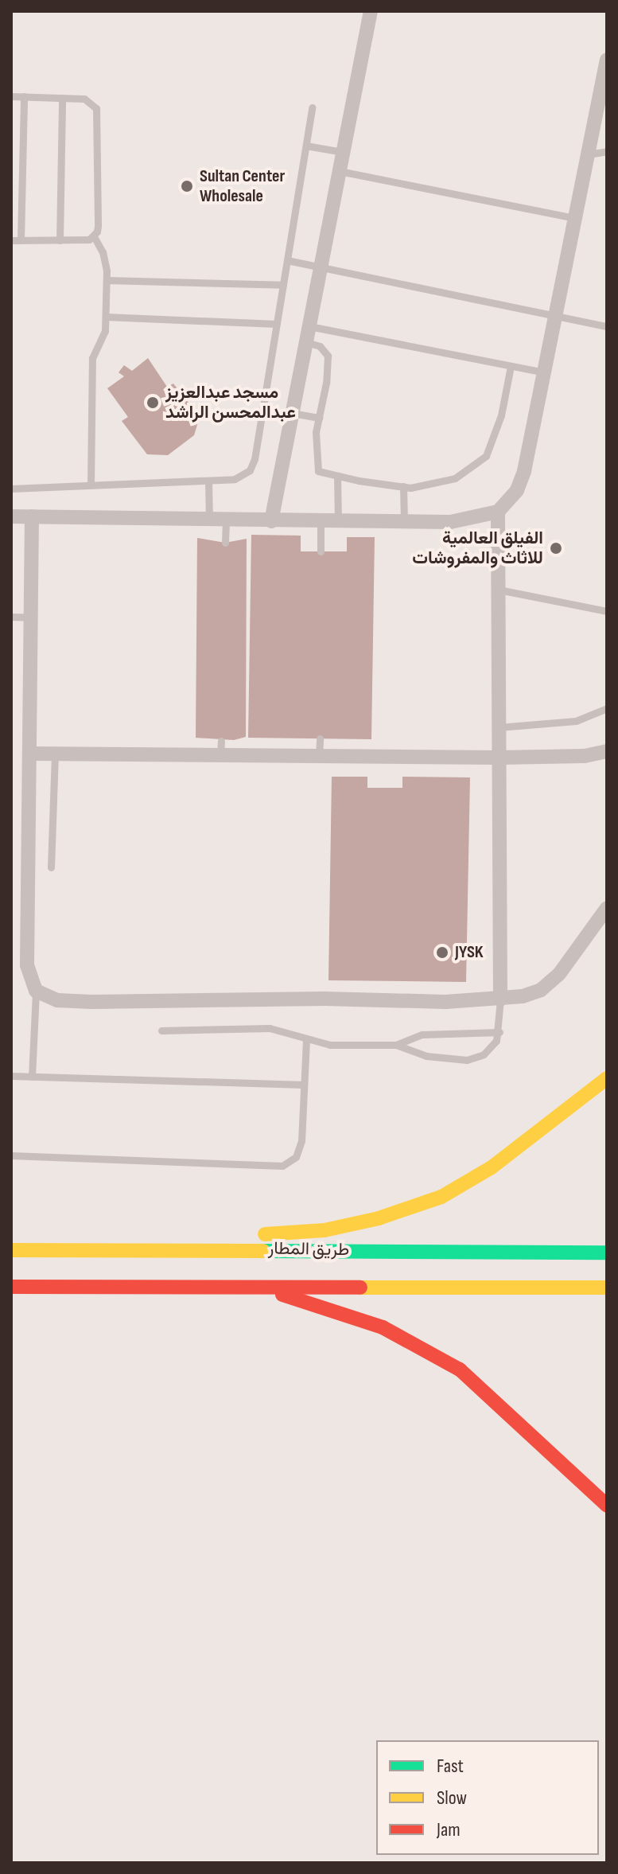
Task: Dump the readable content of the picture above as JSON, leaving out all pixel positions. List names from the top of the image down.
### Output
{
  "streets": {
    "highway": ["طريق المطار"]
  },
  "places": [
    "Sultan Center Wholesale",
    "مسجد عبدالعزيز عبدالمحسن الراشد",
    "الفيلق العالمية للاثاث والمفروشات",
    "JYSK"
  ],
  "legend": ["Fast", "Slow", "Jam"]
}
